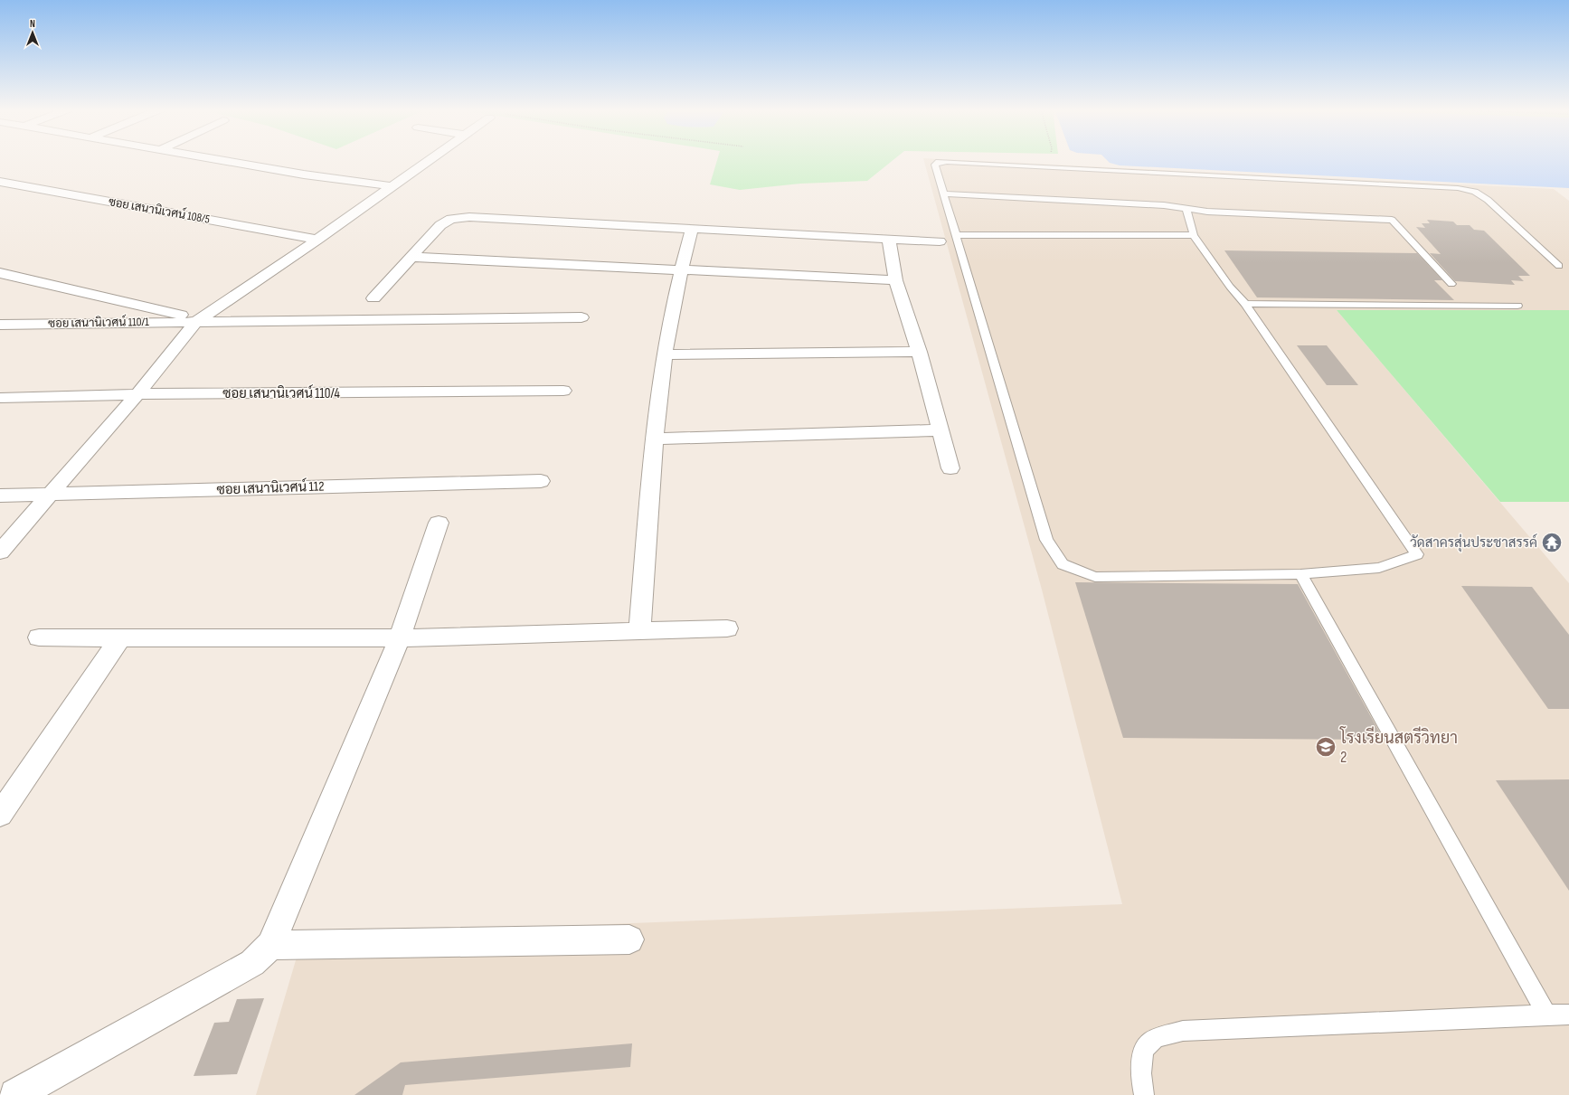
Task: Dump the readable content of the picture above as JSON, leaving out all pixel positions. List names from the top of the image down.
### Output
{
  "streets": {
    "street": [
      "ซอย เสนานิเวศน์ 108/5",
      "ซอย เสนานิเวศน์ 110/1",
      "ซอย เสนานิเวศน์ 110/4",
      "ซอย เสนานิเวศน์ 112"
    ]
  },
  "places": {
    "temple": ["วัดสาครสุ่นประชาสรรค์"],
    "school or university": ["โรงเรียนสตรีวิทยา 2"]
  },
  "north": "top"
}
